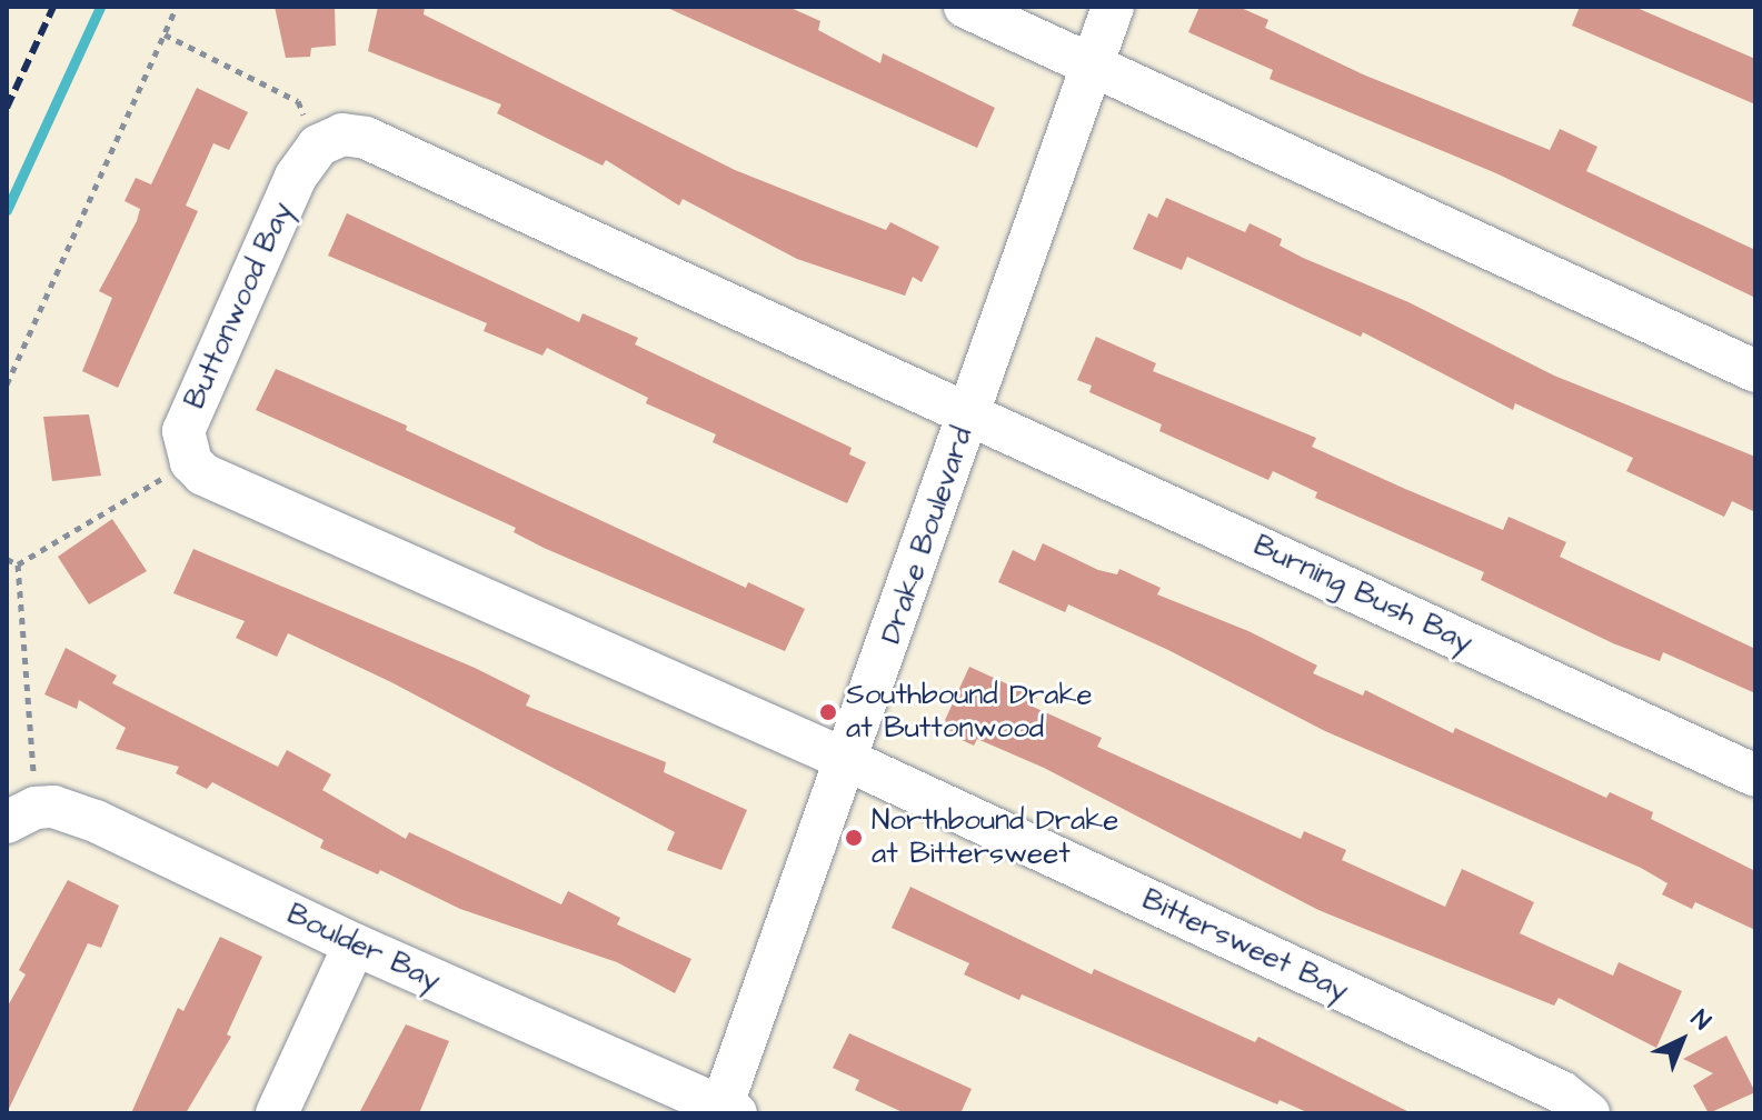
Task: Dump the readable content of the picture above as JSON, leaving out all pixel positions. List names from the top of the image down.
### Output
{
  "streets": {
    "street": [
      "Buttonwood Bay",
      "Drake Boulevard",
      "Burning Bush Bay",
      "Bittersweet Bay",
      "Boulder Bay"
    ]
  },
  "crossings": [
    ["Drake Boulevard", "Burning Bush Bay"],
    ["Drake Boulevard", "Bittersweet Bay"],
    ["Drake Boulevard", "Boulder Bay"]
  ],
  "places": ["Southbound Drake at Buttonwood", "Northbound Drake at Bittersweet"],
  "north": "top right"
}
